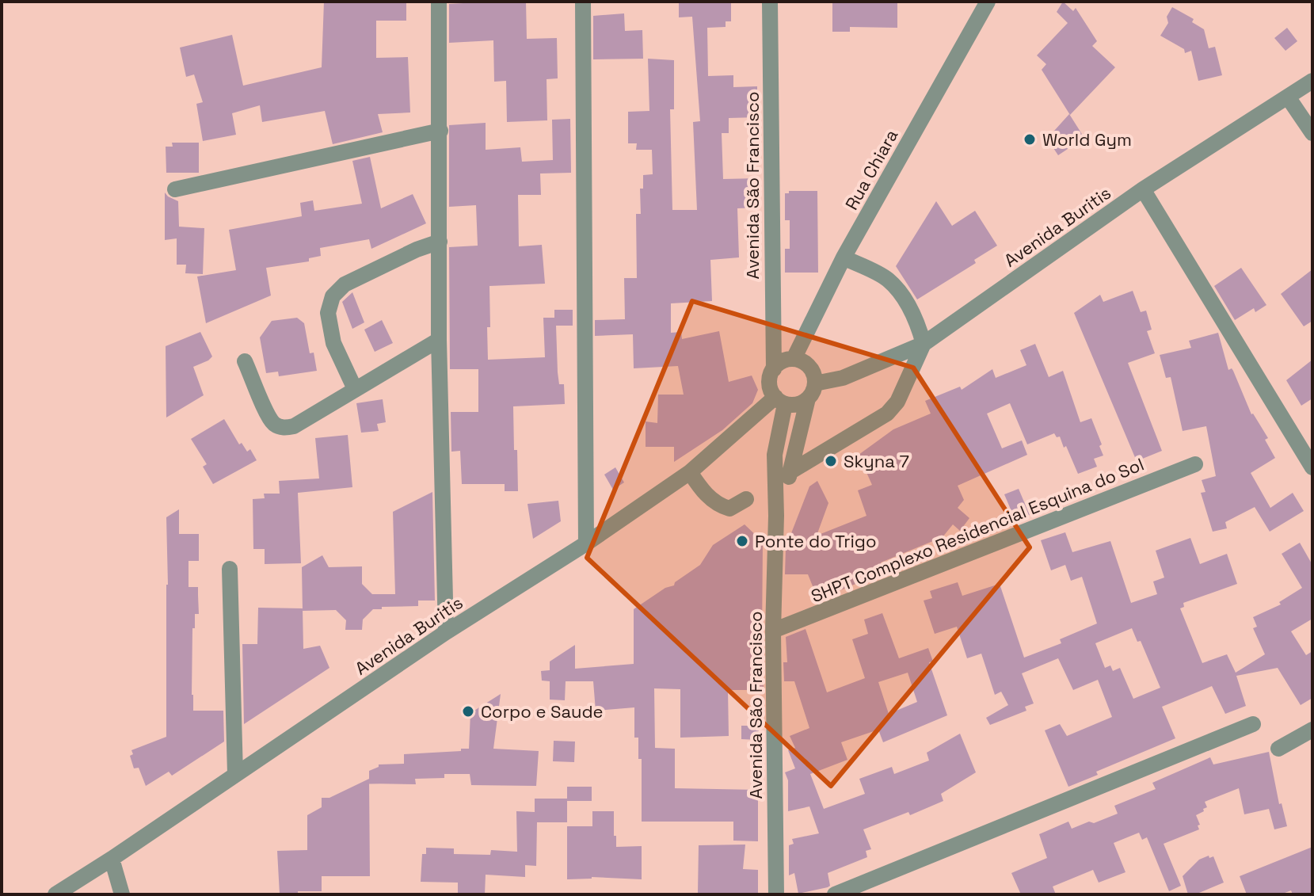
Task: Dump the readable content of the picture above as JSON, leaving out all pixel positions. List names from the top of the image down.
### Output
{
  "streets": {
    "street": [
      "Rua Chiara",
      "Avenida São Francisco",
      "Avenida Buritis",
      "SHPT Complexo Residencial Esquina do Sol"
    ]
  },
  "crossings": [
    ["Rua Chiara", "Avenida São Francisco"],
    ["Rua Chiara", "Avenida Buritis"],
    ["Avenida São Francisco", "Avenida Buritis"],
    ["Avenida São Francisco", "SHPT Complexo Residencial Esquina do Sol"]
  ],
  "places": [
    "World Gym",
    "Skyna 7",
    "Ponte do Trigo",
    "Corpo e Saude"
  ]
}
